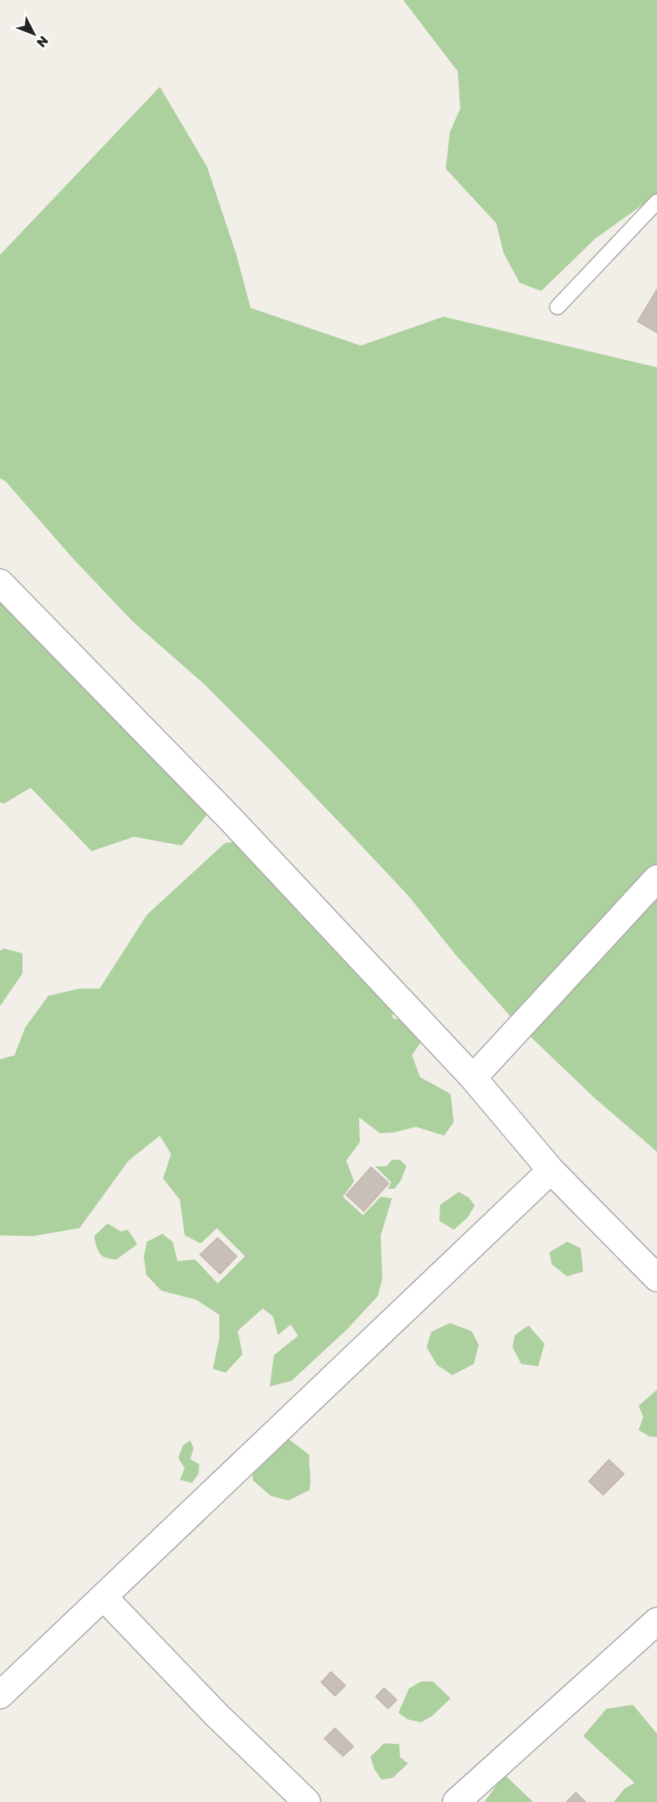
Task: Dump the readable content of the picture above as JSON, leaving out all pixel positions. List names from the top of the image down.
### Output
{
  "north": "bottom right"
}
